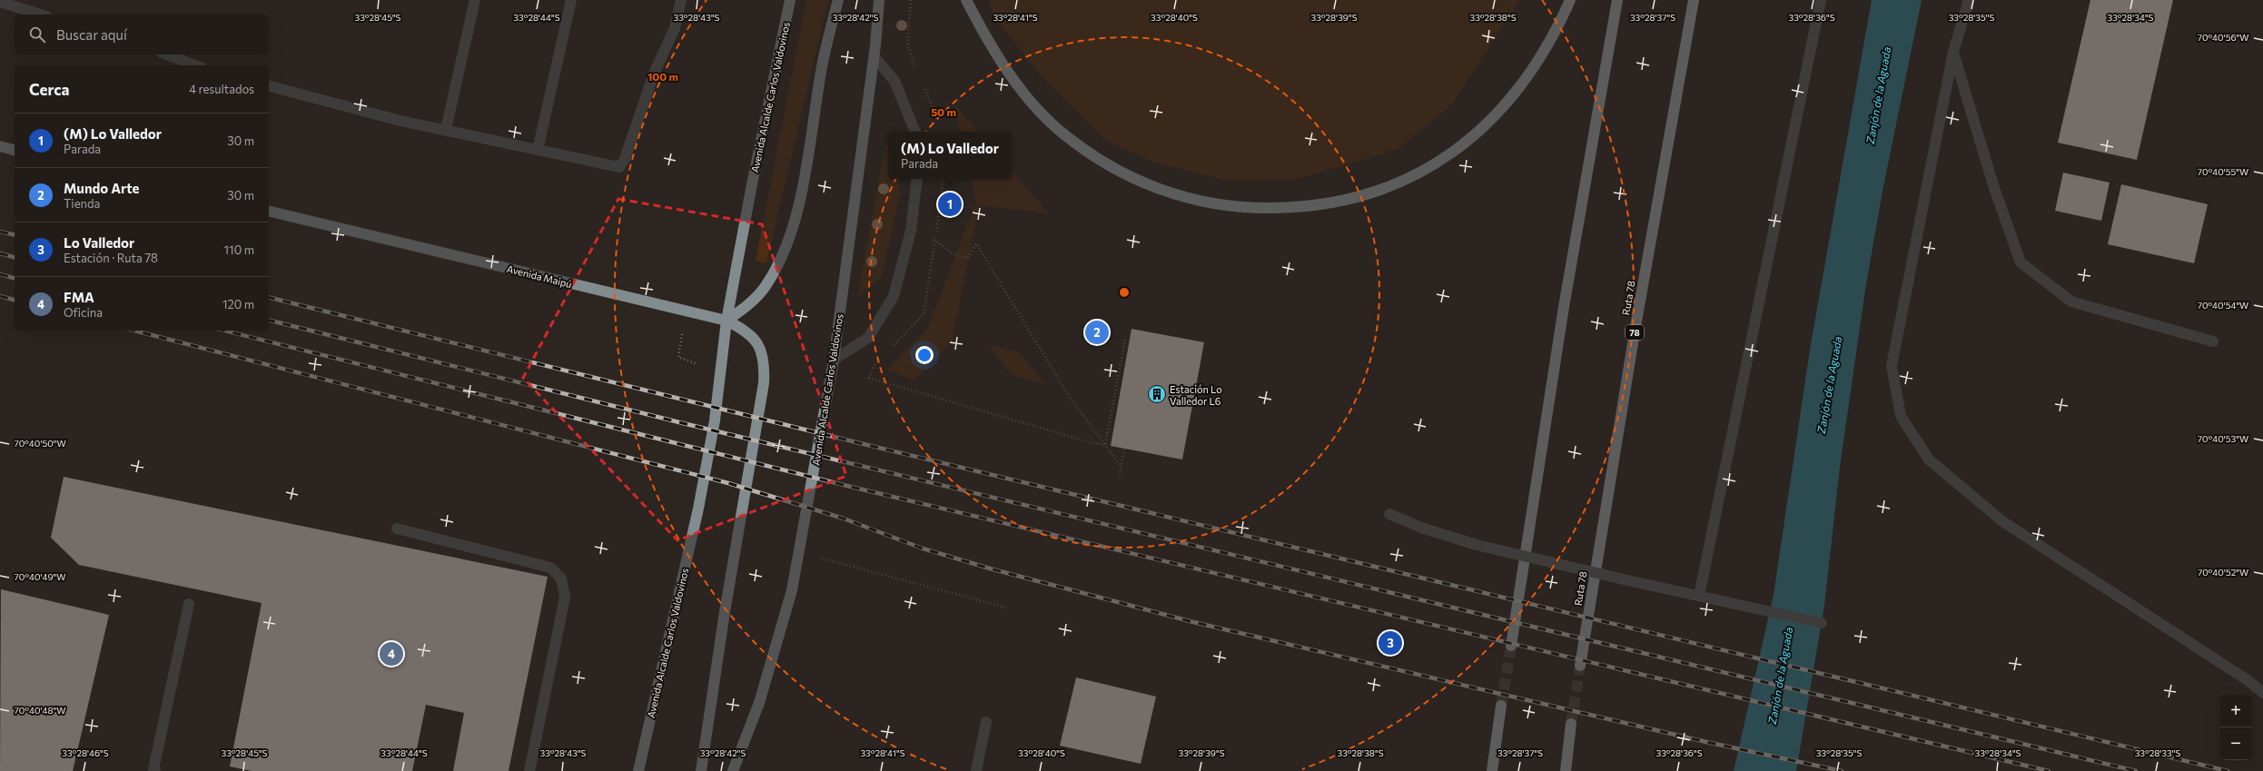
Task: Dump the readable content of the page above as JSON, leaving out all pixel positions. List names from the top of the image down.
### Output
{
  "streets": {
    "highway": ["Ruta 78", "78"],
    "main road": ["Avenida Alcalde Carlos Valdovinos", "Avenida Maipú"]
  },
  "crossings": [
    ["Avenida Alcalde Carlos Valdovinos", "Avenida Maipú"]
  ],
  "water": ["Zanjón de la Aguada"],
  "places": {
    "building": ["Estación Lo Valledor L6"]
  },
  "page": {
    "search": "Buscar aquí",
    "heading": ["Cerca", "4 resultados"],
    "list": [
      {
        "mark": "1",
        "name": "(M) Lo Valledor",
        "note": "Parada",
        "value": "30 m"
      },
      {
        "mark": "2",
        "name": "Mundo Arte",
        "note": "Tienda",
        "value": "30 m"
      },
      {
        "mark": "3",
        "name": "Lo Valledor",
        "note": "Estación · Ruta 78",
        "value": "110 m"
      },
      {
        "mark": "4",
        "name": "FMA",
        "note": "Oficina",
        "value": "120 m"
      }
    ],
    "popup": ["(M) Lo Valledor", "Parada"],
    "pins": [
      "1",
      "2",
      "3",
      "4"
    ],
    "map_buttons": ["+", "−"]
  },
  "coordinates": [
    "33°28'45\"S",
    "33°28'44\"S",
    "33°28'43\"S",
    "33°28'42\"S",
    "33°28'41\"S",
    "33°28'40\"S",
    "33°28'39\"S",
    "33°28'38\"S",
    "33°28'37\"S",
    "33°28'36\"S",
    "33°28'35\"S",
    "33°28'34\"S",
    "70°40'56\"W",
    "70°40'55\"W",
    "70°40'54\"W",
    "70°40'53\"W",
    "70°40'50\"W",
    "70°40'52\"W",
    "70°40'49\"W",
    "70°40'48\"W",
    "33°28'46\"S",
    "33°28'33\"S"
  ],
  "rings": ["100 m", "50 m"]
}
